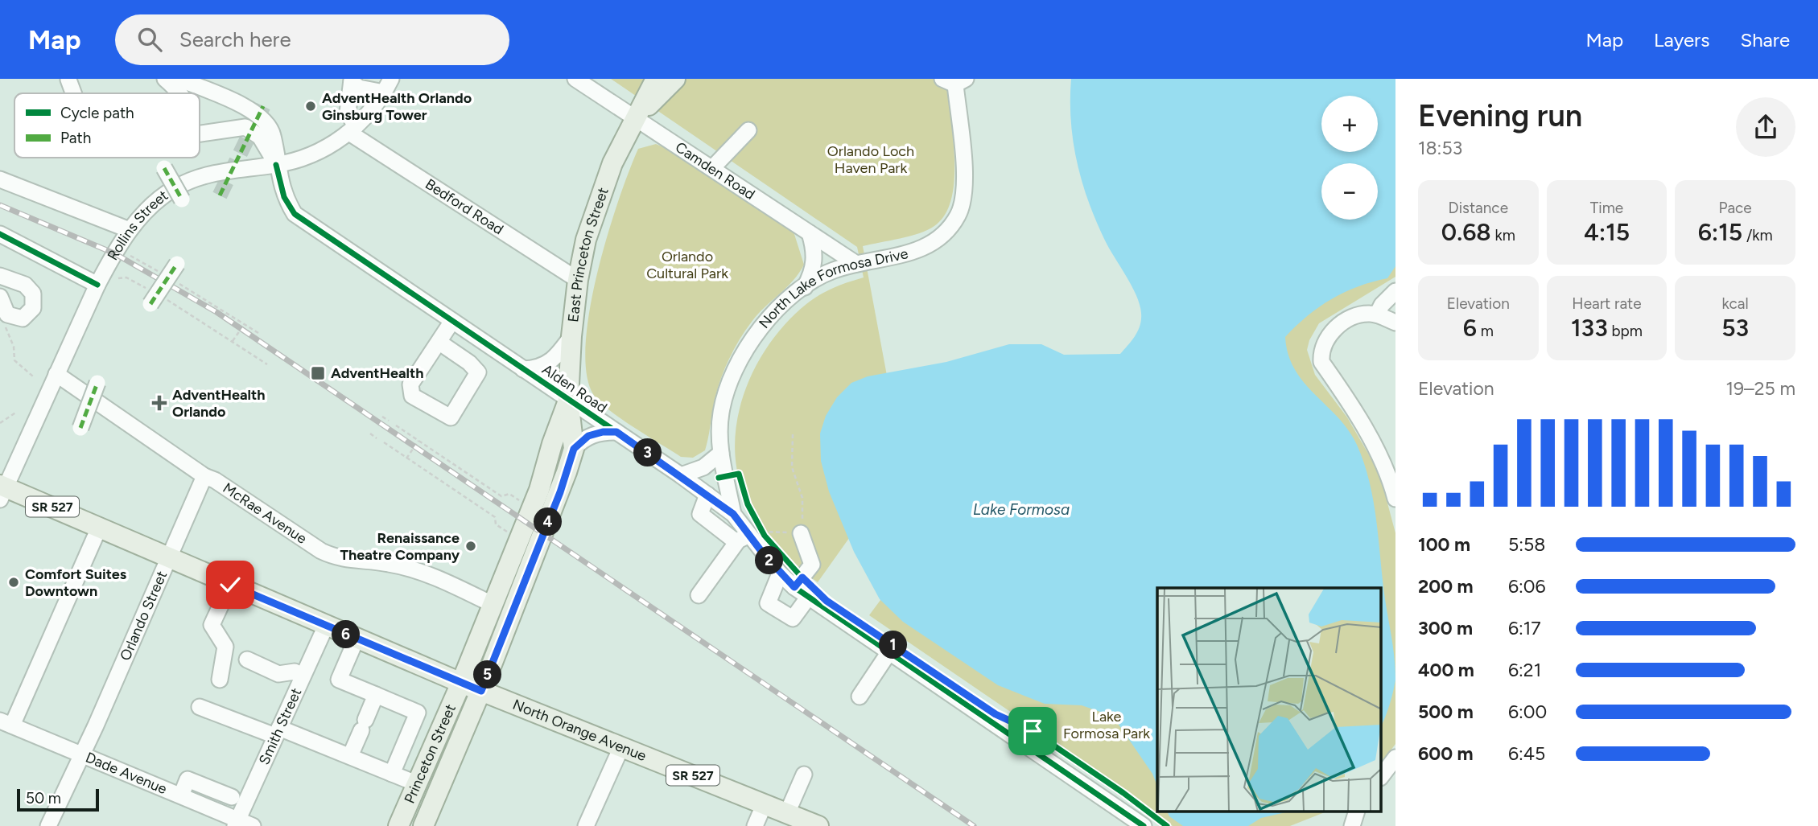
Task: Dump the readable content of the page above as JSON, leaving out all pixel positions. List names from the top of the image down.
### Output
{
  "streets": {
    "main road": [
      "East Princeton Street",
      "SR 527",
      "North Orange Avenue",
      "Princeton Street"
    ],
    "street": [
      "Camden Road",
      "Bedford Road",
      "Rollins Street",
      "North Lake Formosa Drive",
      "Alden Road",
      "McRae Avenue",
      "Orlando Street",
      "Smith Street",
      "Dade Avenue"
    ]
  },
  "crossings": [
    ["Camden Road", "East Princeton Street"],
    ["Camden Road", "North Lake Formosa Drive"],
    ["Bedford Road", "Rollins Street"],
    ["Bedford Road", "East Princeton Street"],
    ["Rollins Street", "Alden Road"],
    ["Rollins Street", "McRae Avenue"],
    ["Rollins Street", "North Orange Avenue"],
    ["East Princeton Street", "Alden Road"],
    ["East Princeton Street", "McRae Avenue"],
    ["East Princeton Street", "North Orange Avenue"],
    ["East Princeton Street", "Princeton Street"],
    ["North Lake Formosa Drive", "Alden Road"],
    ["McRae Avenue", "Orlando Street"],
    ["Orlando Street", "North Orange Avenue"],
    ["Orlando Street", "Dade Avenue"],
    ["Smith Street", "North Orange Avenue"],
    ["Smith Street", "Dade Avenue"],
    ["North Orange Avenue", "Princeton Street"]
  ],
  "water": ["Lake Formosa"],
  "parks": ["Orlando Loch Haven Park", "Orlando Cultural Park", "Lake Formosa Park"],
  "places": {
    "other": ["AdventHealth Orlando Ginsburg Tower", "Renaissance Theatre Company", "Comfort Suites Downtown"],
    "transit": ["AdventHealth"],
    "health": ["AdventHealth Orlando"]
  },
  "legend": ["Cycle path", "Path"],
  "scale_bar": "50 m",
  "page": {
    "header": "Map",
    "search": "Search here",
    "nav": ["Map", "Layers", "Share"],
    "heading": ["Evening run", "18:53"],
    "map_buttons": ["+", "−"],
    "stats": [
      ["Distance", "0.68 km"],
      ["Time", "4:15"],
      ["Pace", "6:15 /km"],
      ["Elevation", "6 m"],
      ["Heart rate", "133 bpm"],
      ["kcal", "53"]
    ],
    "chart": ["Elevation", "19–25 m"],
    "pins": [
      "3",
      "4",
      "2",
      "6",
      "1",
      "5"
    ],
    "list": [
      {
        "name": "100 m",
        "note": "5:58"
      },
      {
        "name": "200 m",
        "note": "6:06"
      },
      {
        "name": "300 m",
        "note": "6:17"
      },
      {
        "name": "400 m",
        "note": "6:21"
      },
      {
        "name": "500 m",
        "note": "6:00"
      },
      {
        "name": "600 m",
        "note": "6:45"
      }
    ],
    "scale": "50 m"
  }
}
